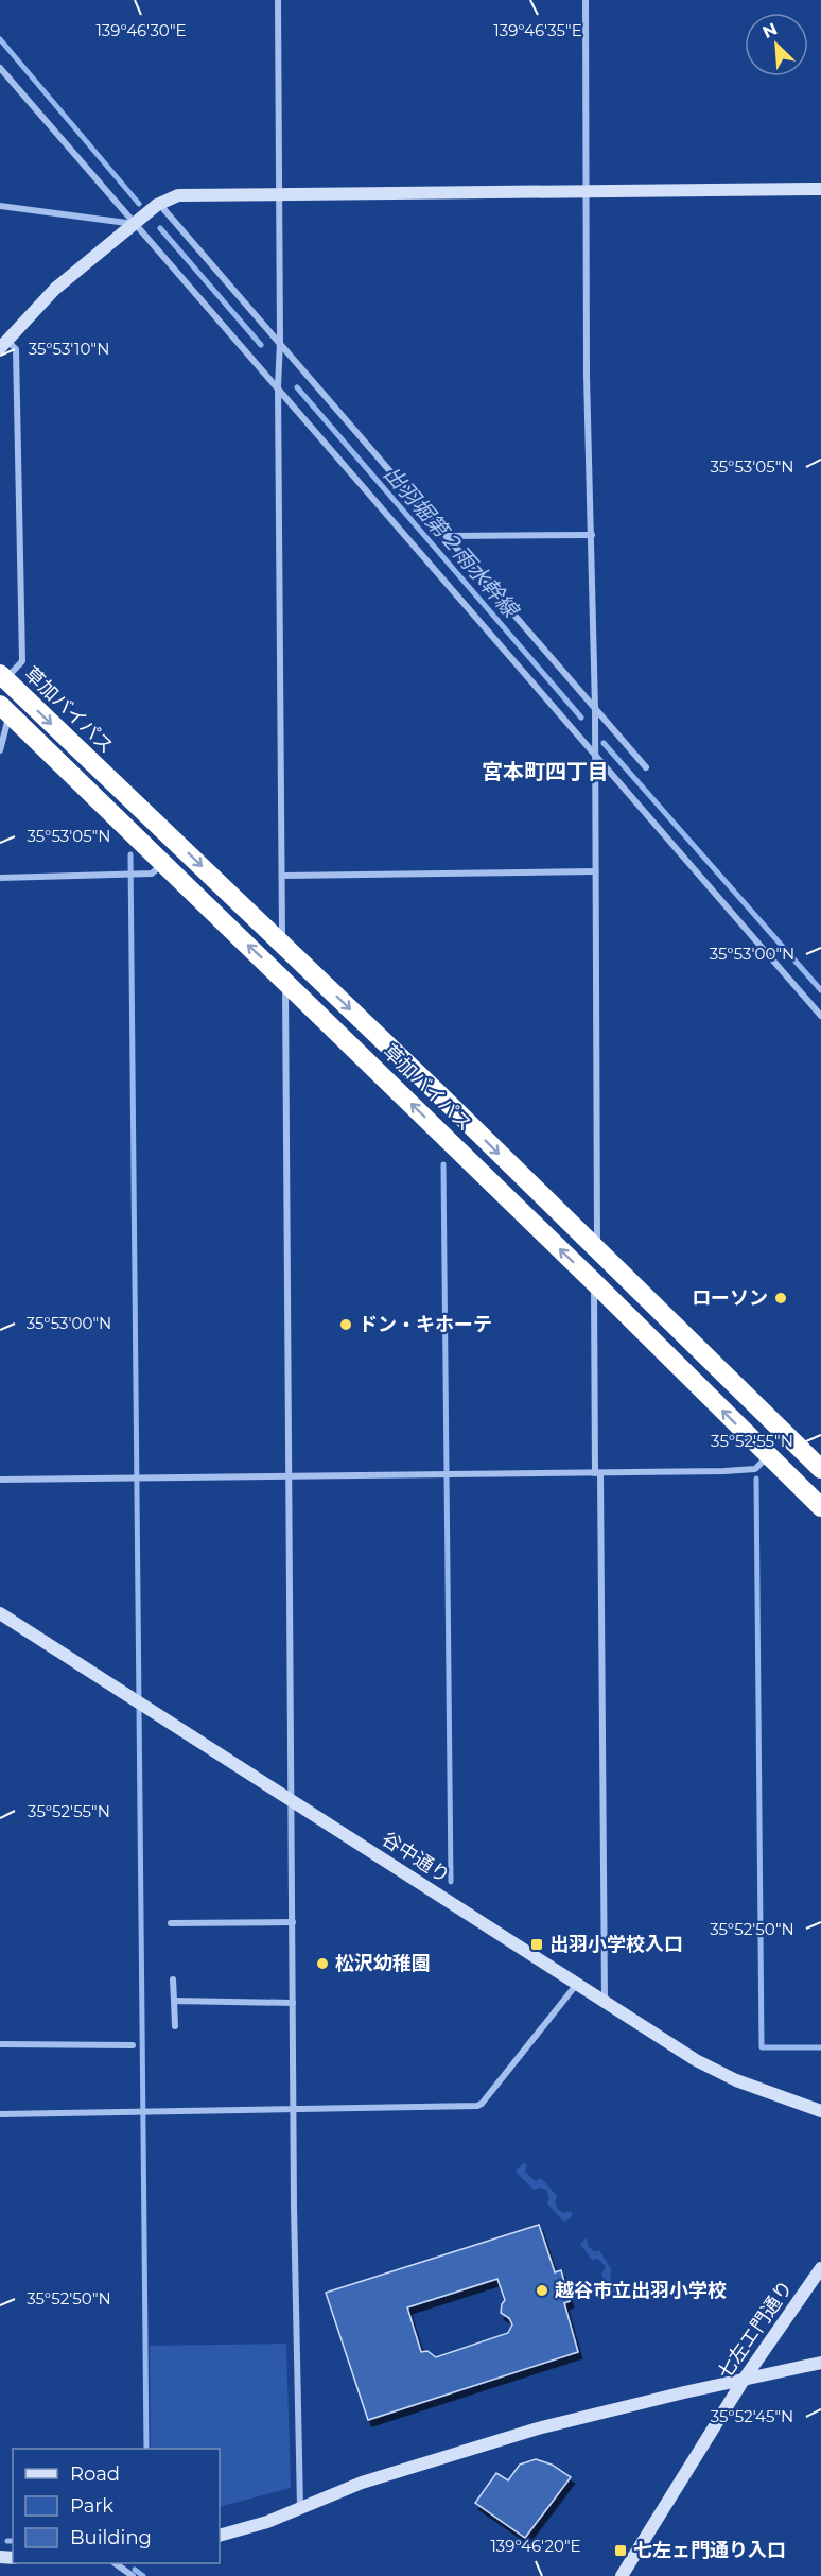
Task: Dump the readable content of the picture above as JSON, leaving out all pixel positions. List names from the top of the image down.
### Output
{
  "streets": {
    "highway": ["草加バイパス"],
    "street": ["谷中通り", "七左エ門通り"]
  },
  "districts": ["宮本町四丁目"],
  "water": ["出羽堀第２雨水幹線"],
  "places": {
    "other": [
      "ローソン",
      "ドン・キホーテ",
      "松沢幼稚園",
      "越谷市立出羽小学校"
    ],
    "transit": ["出羽小学校入口", "七左ェ門通り入口"]
  },
  "legend": ["Road", "Park", "Building"],
  "north": "top left",
  "coordinates": [
    "139°46'30\"E",
    "139°46'35\"E",
    "35°53'10\"N",
    "35°53'05\"N",
    "35°53'00\"N",
    "35°52'55\"N",
    "35°52'50\"N",
    "35°52'45\"N",
    "139°46'20\"E"
  ]
}
